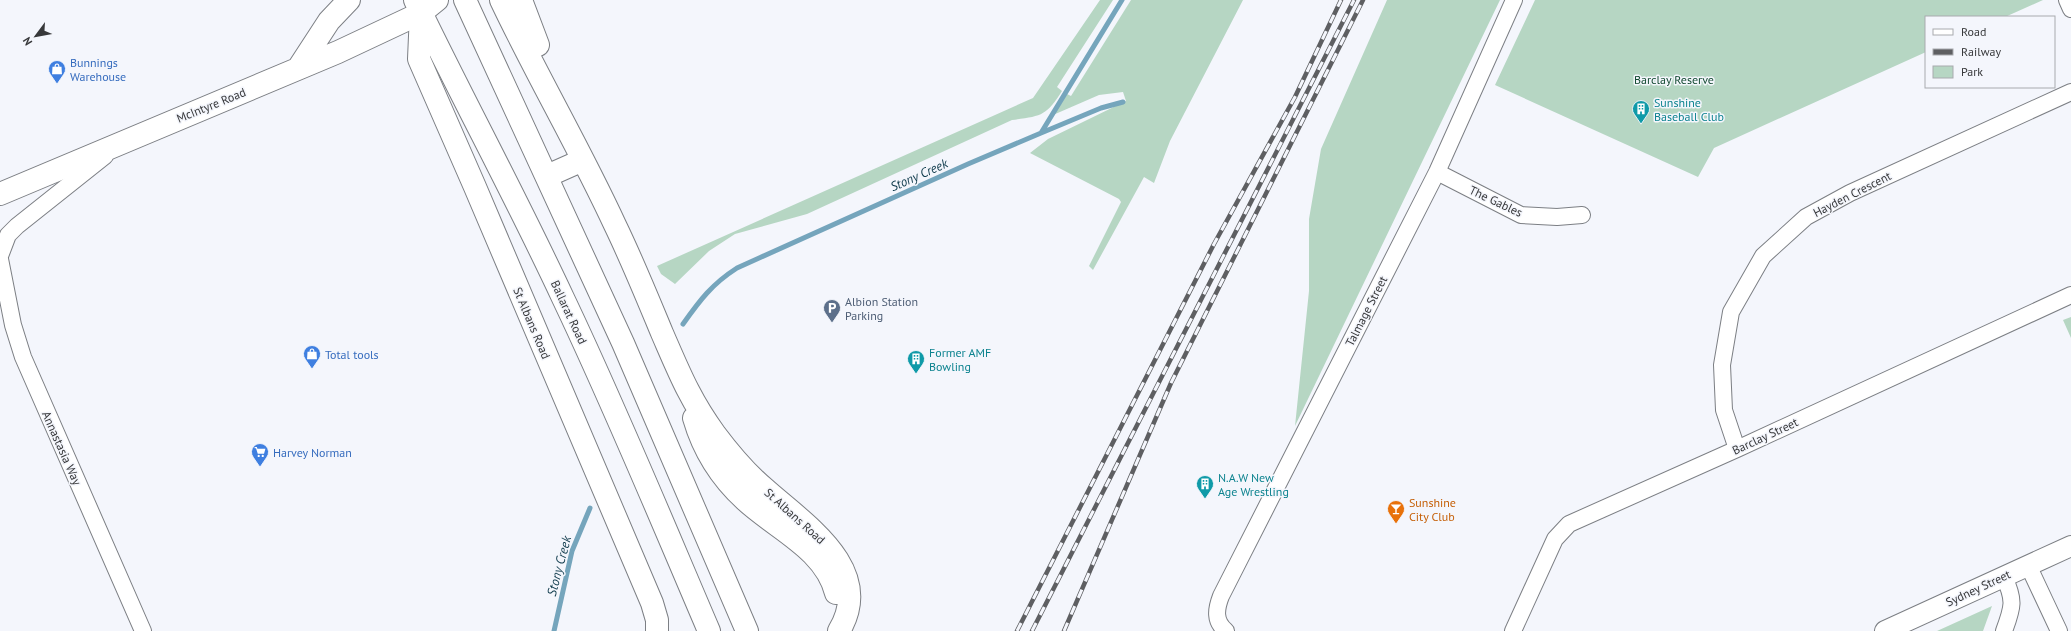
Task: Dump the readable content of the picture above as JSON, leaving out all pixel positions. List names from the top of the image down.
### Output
{
  "streets": {
    "main road": ["McIntyre Road", "Ballarat Road", "St Albans Road"],
    "street": [
      "Hayden Crescent",
      "The Gables",
      "Talmage Street",
      "Barclay Street",
      "Annastasia Way",
      "Sydney Street"
    ]
  },
  "crossings": [
    ["McIntyre Road", "Ballarat Road"],
    ["McIntyre Road", "St Albans Road"],
    ["Hayden Crescent", "Barclay Street"],
    ["The Gables", "Talmage Street"],
    ["Ballarat Road", "St Albans Road"]
  ],
  "water": ["Stony Creek"],
  "parks": ["Barclay Reserve"],
  "places": {
    "shop": ["Bunnings Warehouse", "Total tools"],
    "building": ["Sunshine Baseball Club", "Former AMF Bowling", "N.A.W New Age Wrestling"],
    "parking": ["Albion Station Parking"],
    "supermarket": ["Harvey Norman"],
    "bar": ["Sunshine City Club"]
  },
  "legend": ["Road", "Railway", "Park"],
  "north": "bottom left"
}
